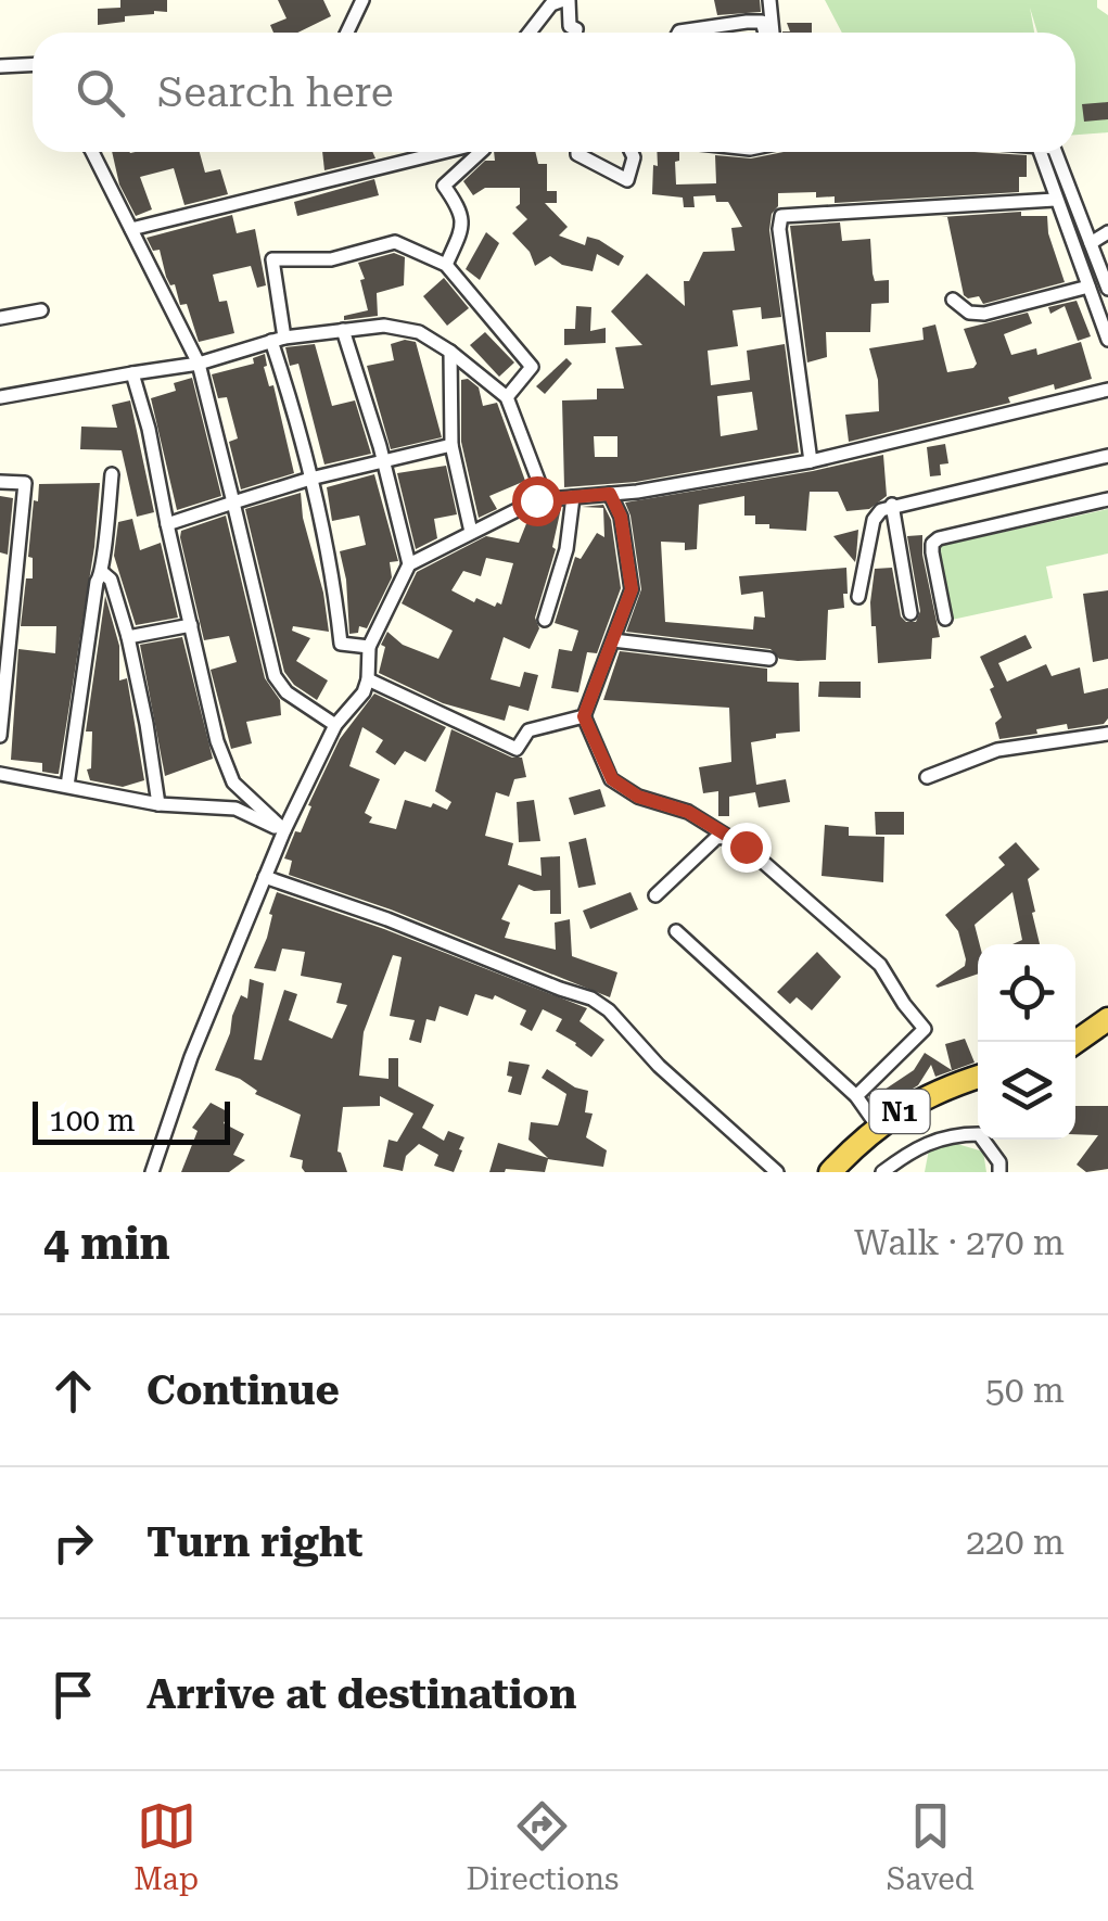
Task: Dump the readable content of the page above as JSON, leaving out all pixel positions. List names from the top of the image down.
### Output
{
  "streets": {
    "highway": ["N1"]
  },
  "scale_bar": "100 m",
  "page": {
    "search": "Search here",
    "scale": "100 m",
    "heading": ["4 min", "Walk · 270 m"],
    "list": [
      ["Continue", "50 m"],
      ["Turn right", "220 m"],
      "Arrive at destination"
    ],
    "nav": ["Map", "Directions", "Saved"]
  }
}
